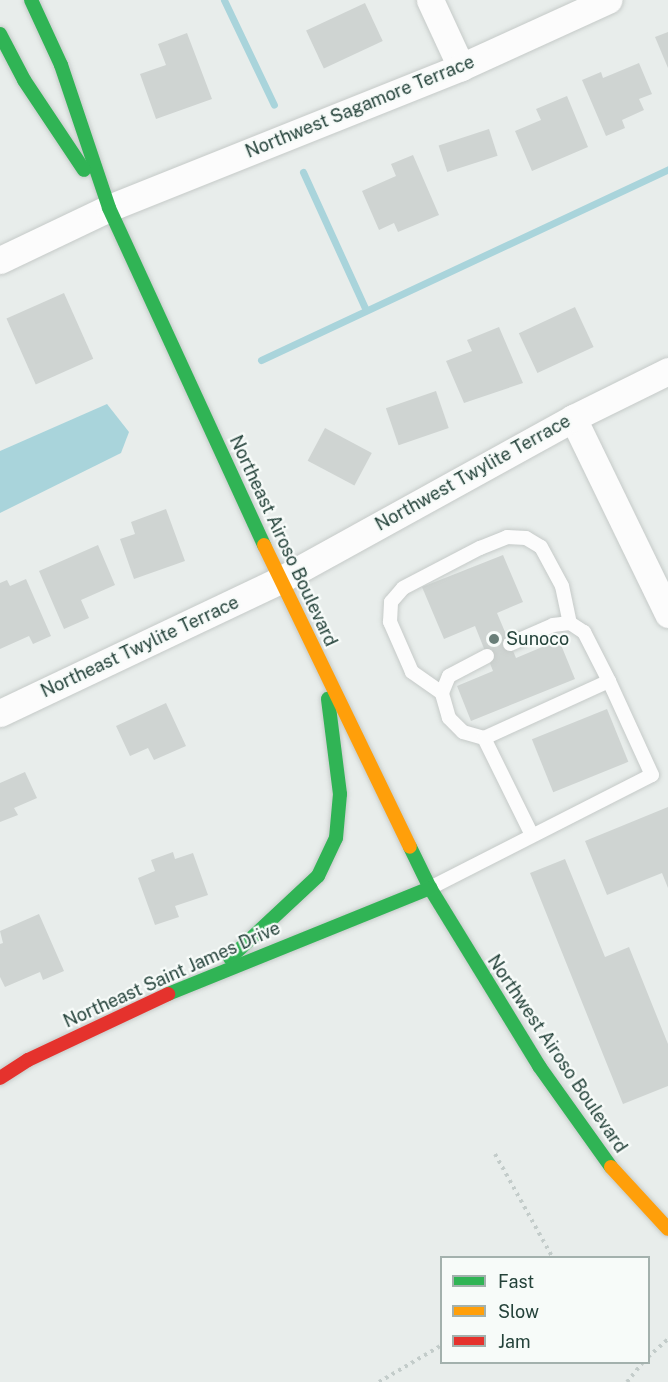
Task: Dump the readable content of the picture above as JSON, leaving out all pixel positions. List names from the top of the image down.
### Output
{
  "streets": {
    "main road": ["Northeast Airoso Boulevard", "Northeast Saint James Drive", "Northwest Airoso Boulevard"],
    "street": ["Northwest Sagamore Terrace", "Northwest Twylite Terrace", "Northeast Twylite Terrace"]
  },
  "crossings": [
    ["Northwest Sagamore Terrace", "Northeast Airoso Boulevard"],
    ["Northwest Twylite Terrace", "Northeast Airoso Boulevard"],
    ["Northwest Twylite Terrace", "Northeast Twylite Terrace"],
    ["Northeast Airoso Boulevard", "Northeast Twylite Terrace"],
    ["Northeast Airoso Boulevard", "Northeast Saint James Drive"],
    ["Northeast Airoso Boulevard", "Northwest Airoso Boulevard"],
    ["Northeast Saint James Drive", "Northwest Airoso Boulevard"]
  ],
  "places": ["Sunoco"],
  "legend": ["Fast", "Slow", "Jam"]
}
